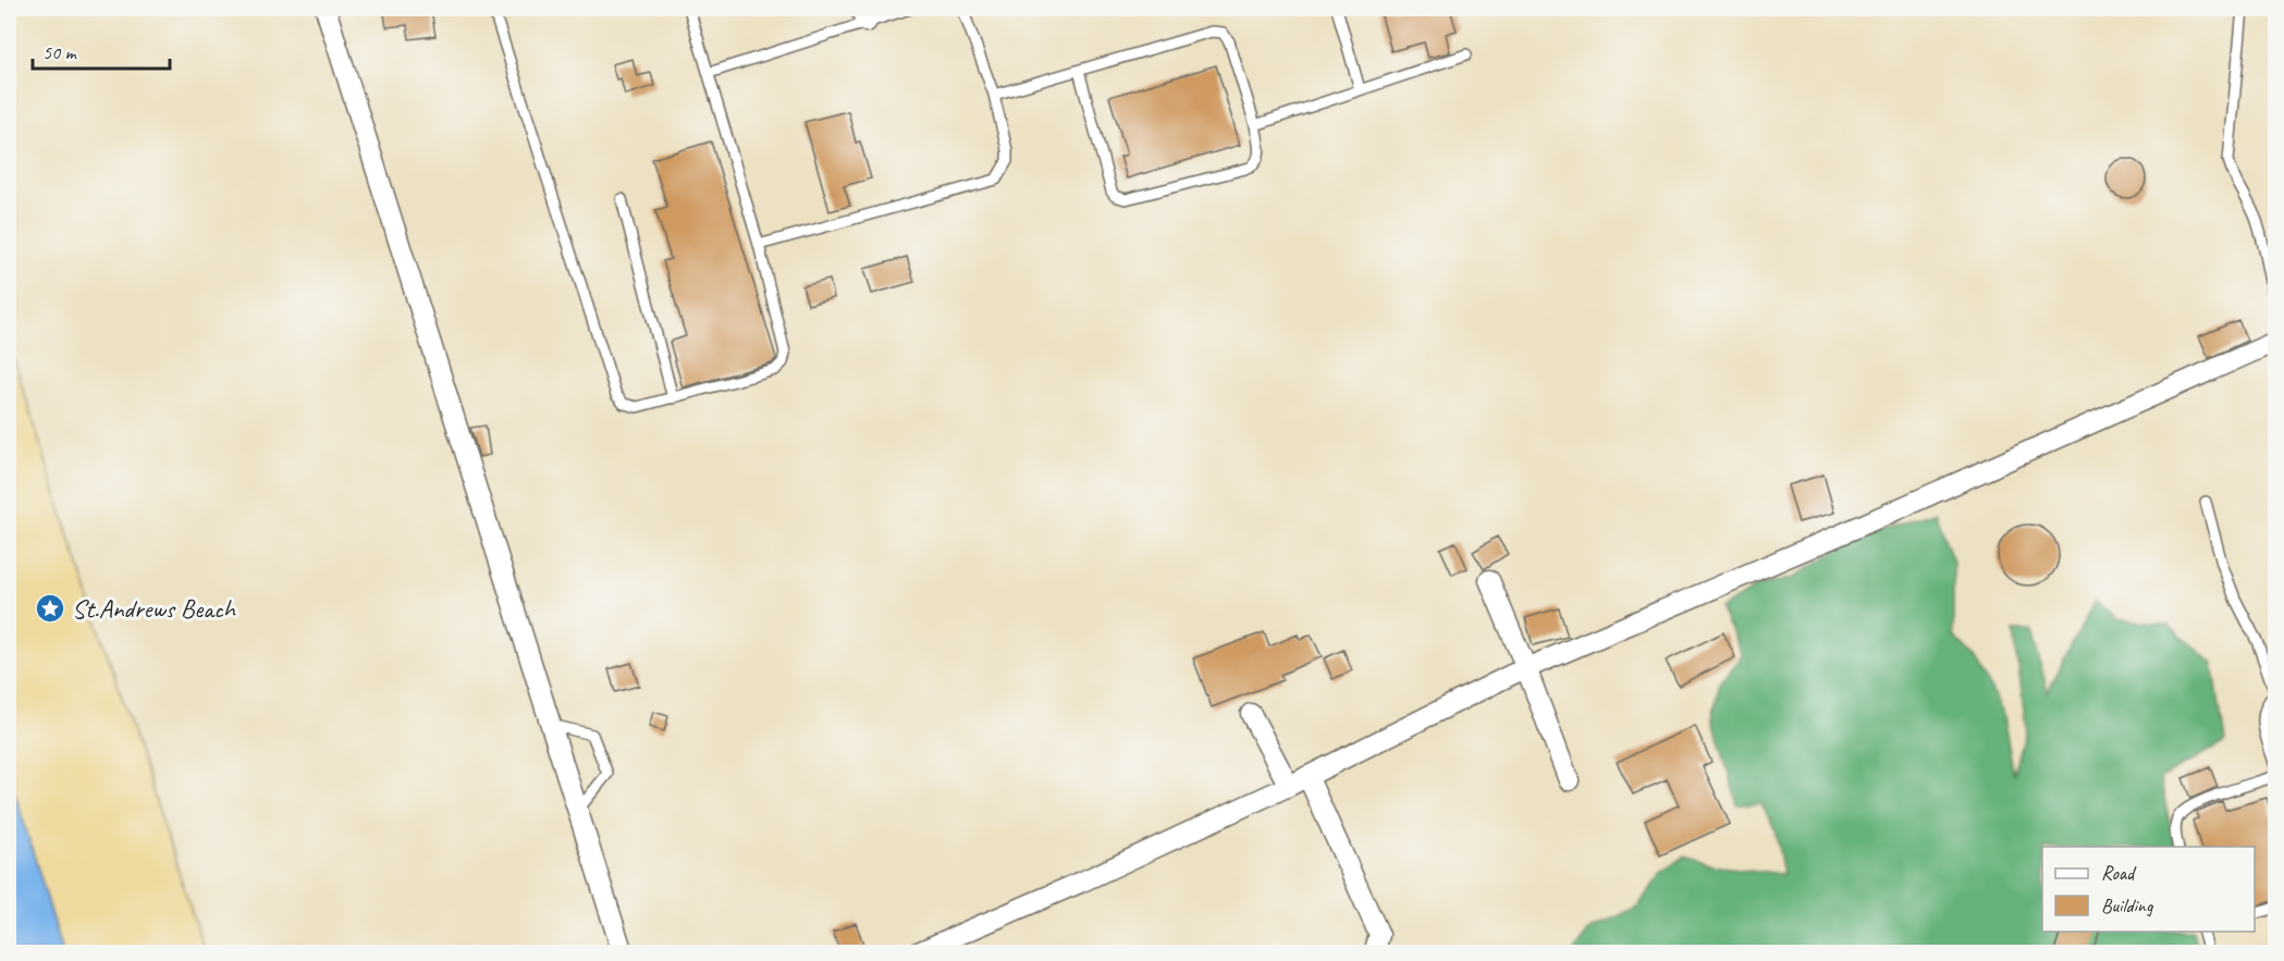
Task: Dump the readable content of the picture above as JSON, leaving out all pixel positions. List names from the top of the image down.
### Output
{
  "places": {
    "place": ["St.Andrews Beach"]
  },
  "legend": ["Road", "Building"],
  "scale_bar": "50 m"
}
